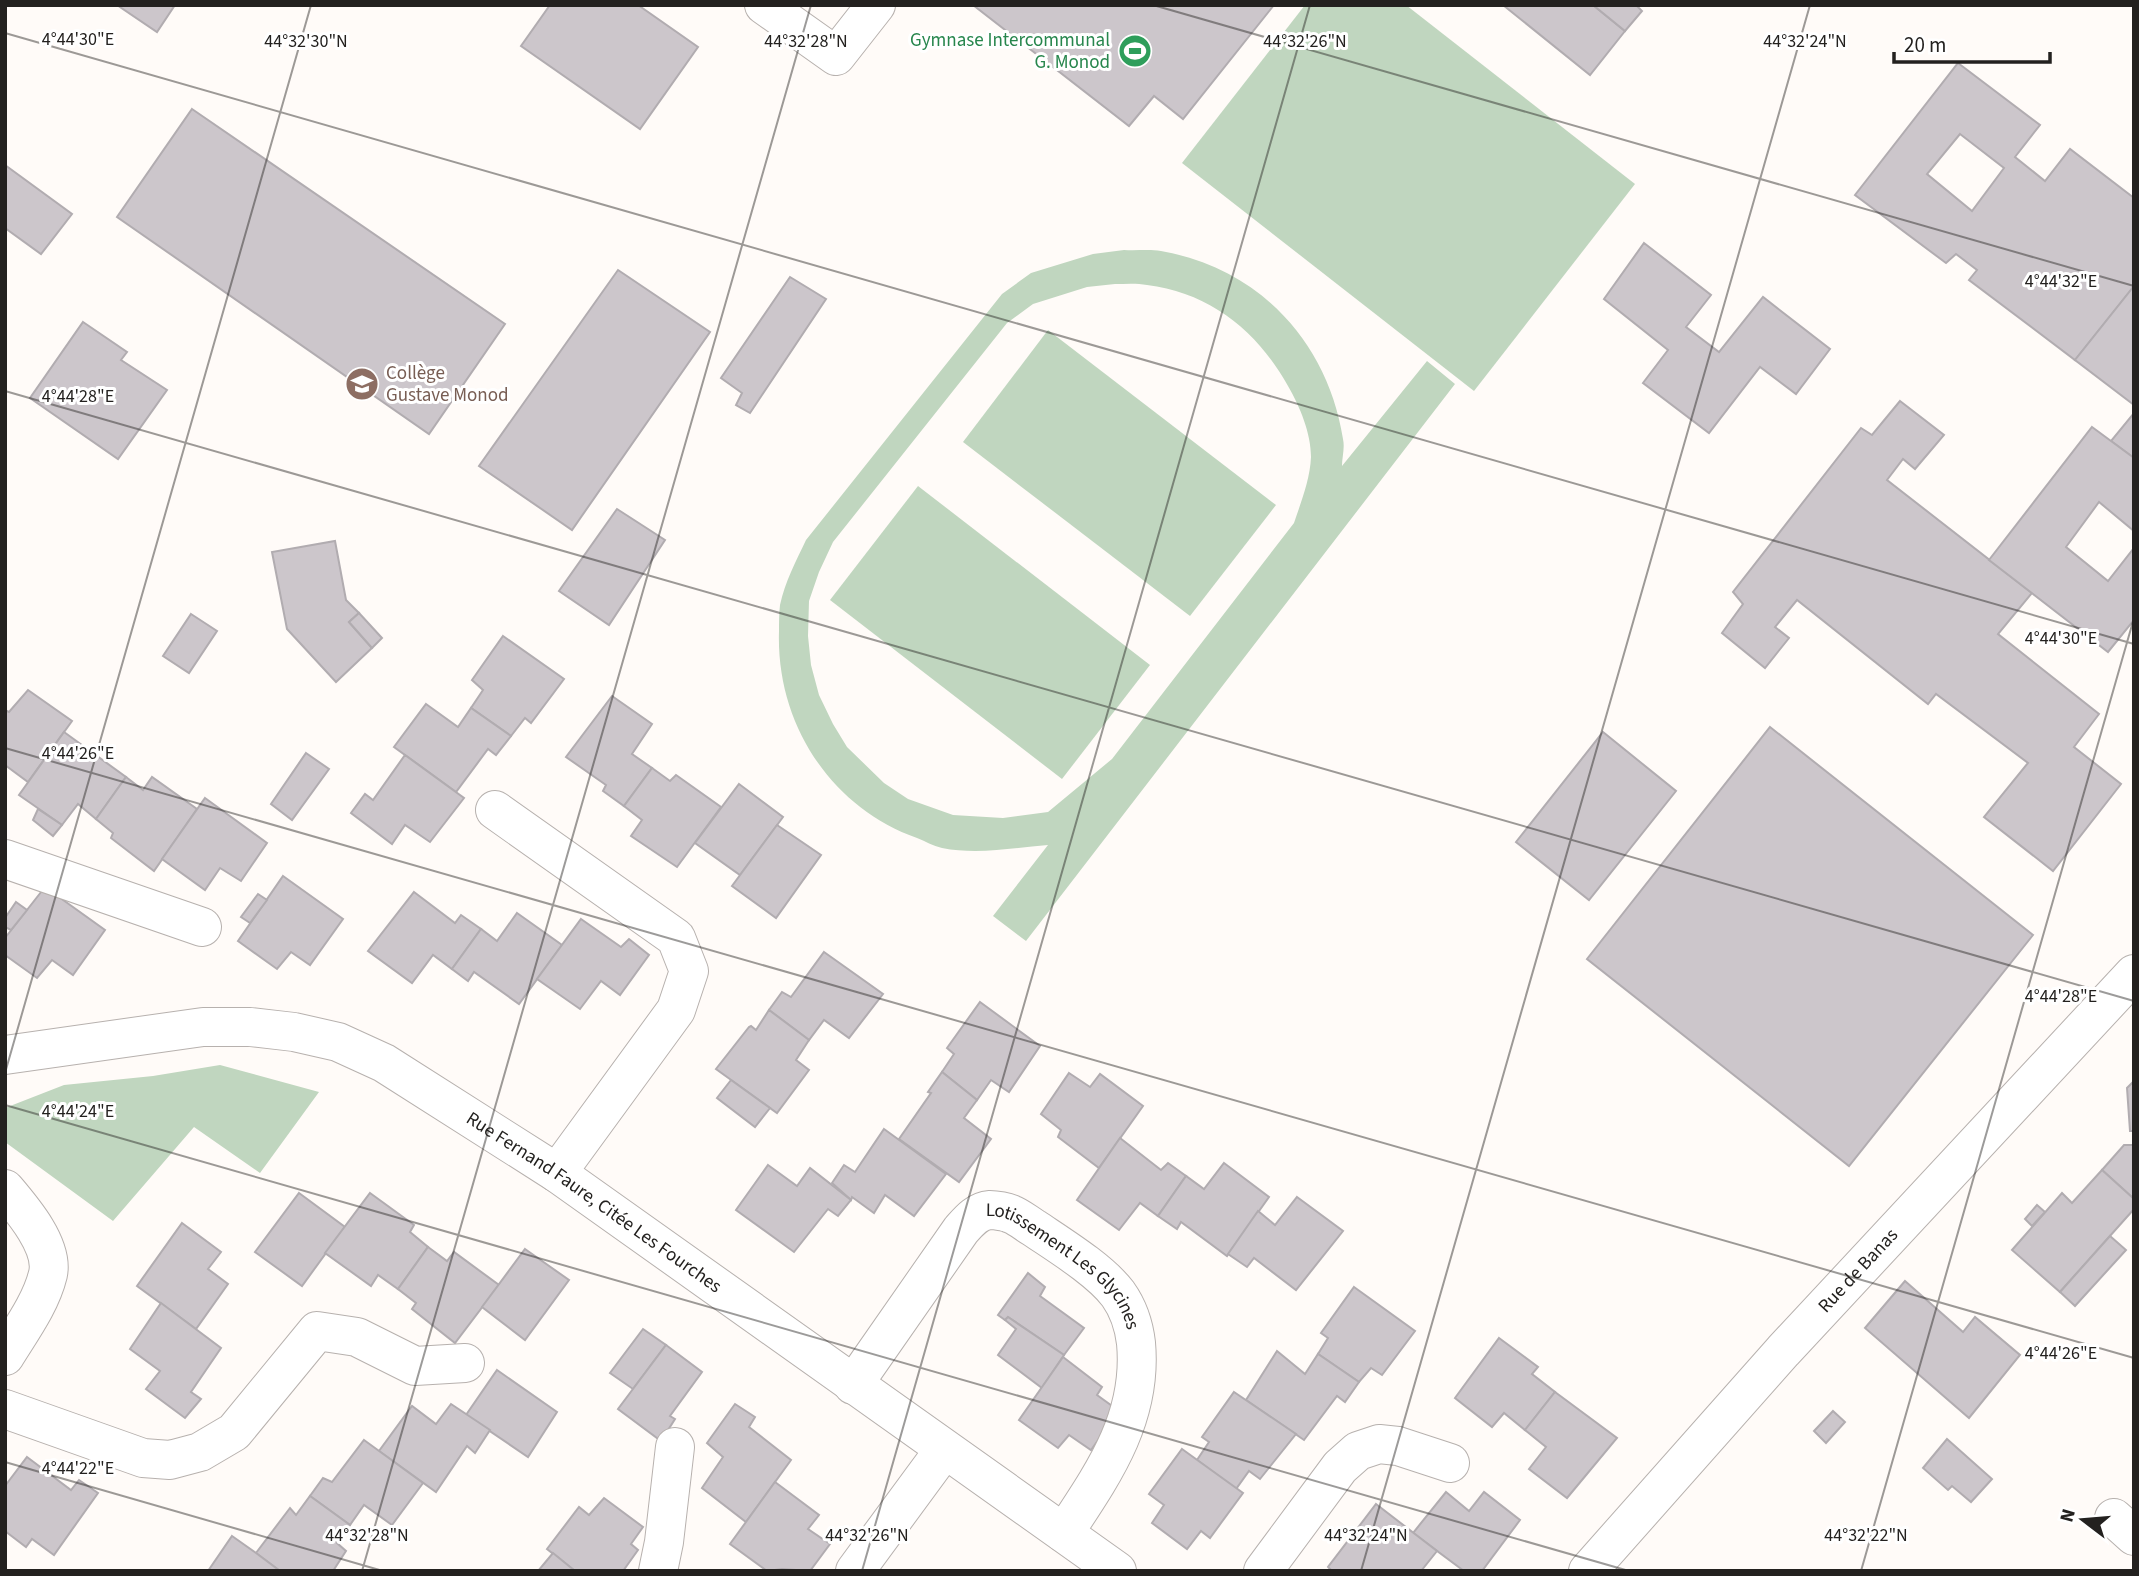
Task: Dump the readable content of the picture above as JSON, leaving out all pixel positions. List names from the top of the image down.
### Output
{
  "streets": {
    "street": ["Rue Fernand Faure, Citée Les Fourches", "Rue de Banas", "Lotissement Les Glycines"]
  },
  "crossings": [
    ["Rue Fernand Faure, Citée Les Fourches", "Lotissement Les Glycines"]
  ],
  "places": {
    "sports": ["Gymnase Intercommunal G. Monod"],
    "school or university": ["Collège Gustave Monod"]
  },
  "scale_bar": "20 m",
  "north": "left",
  "coordinates": [
    "4°44'30\"E",
    "44°32'30\"N",
    "44°32'28\"N",
    "44°32'26\"N",
    "44°32'24\"N",
    "4°44'32\"E",
    "4°44'28\"E",
    "4°44'26\"E",
    "4°44'24\"E",
    "4°44'22\"E",
    "44°32'22\"N"
  ]
}
